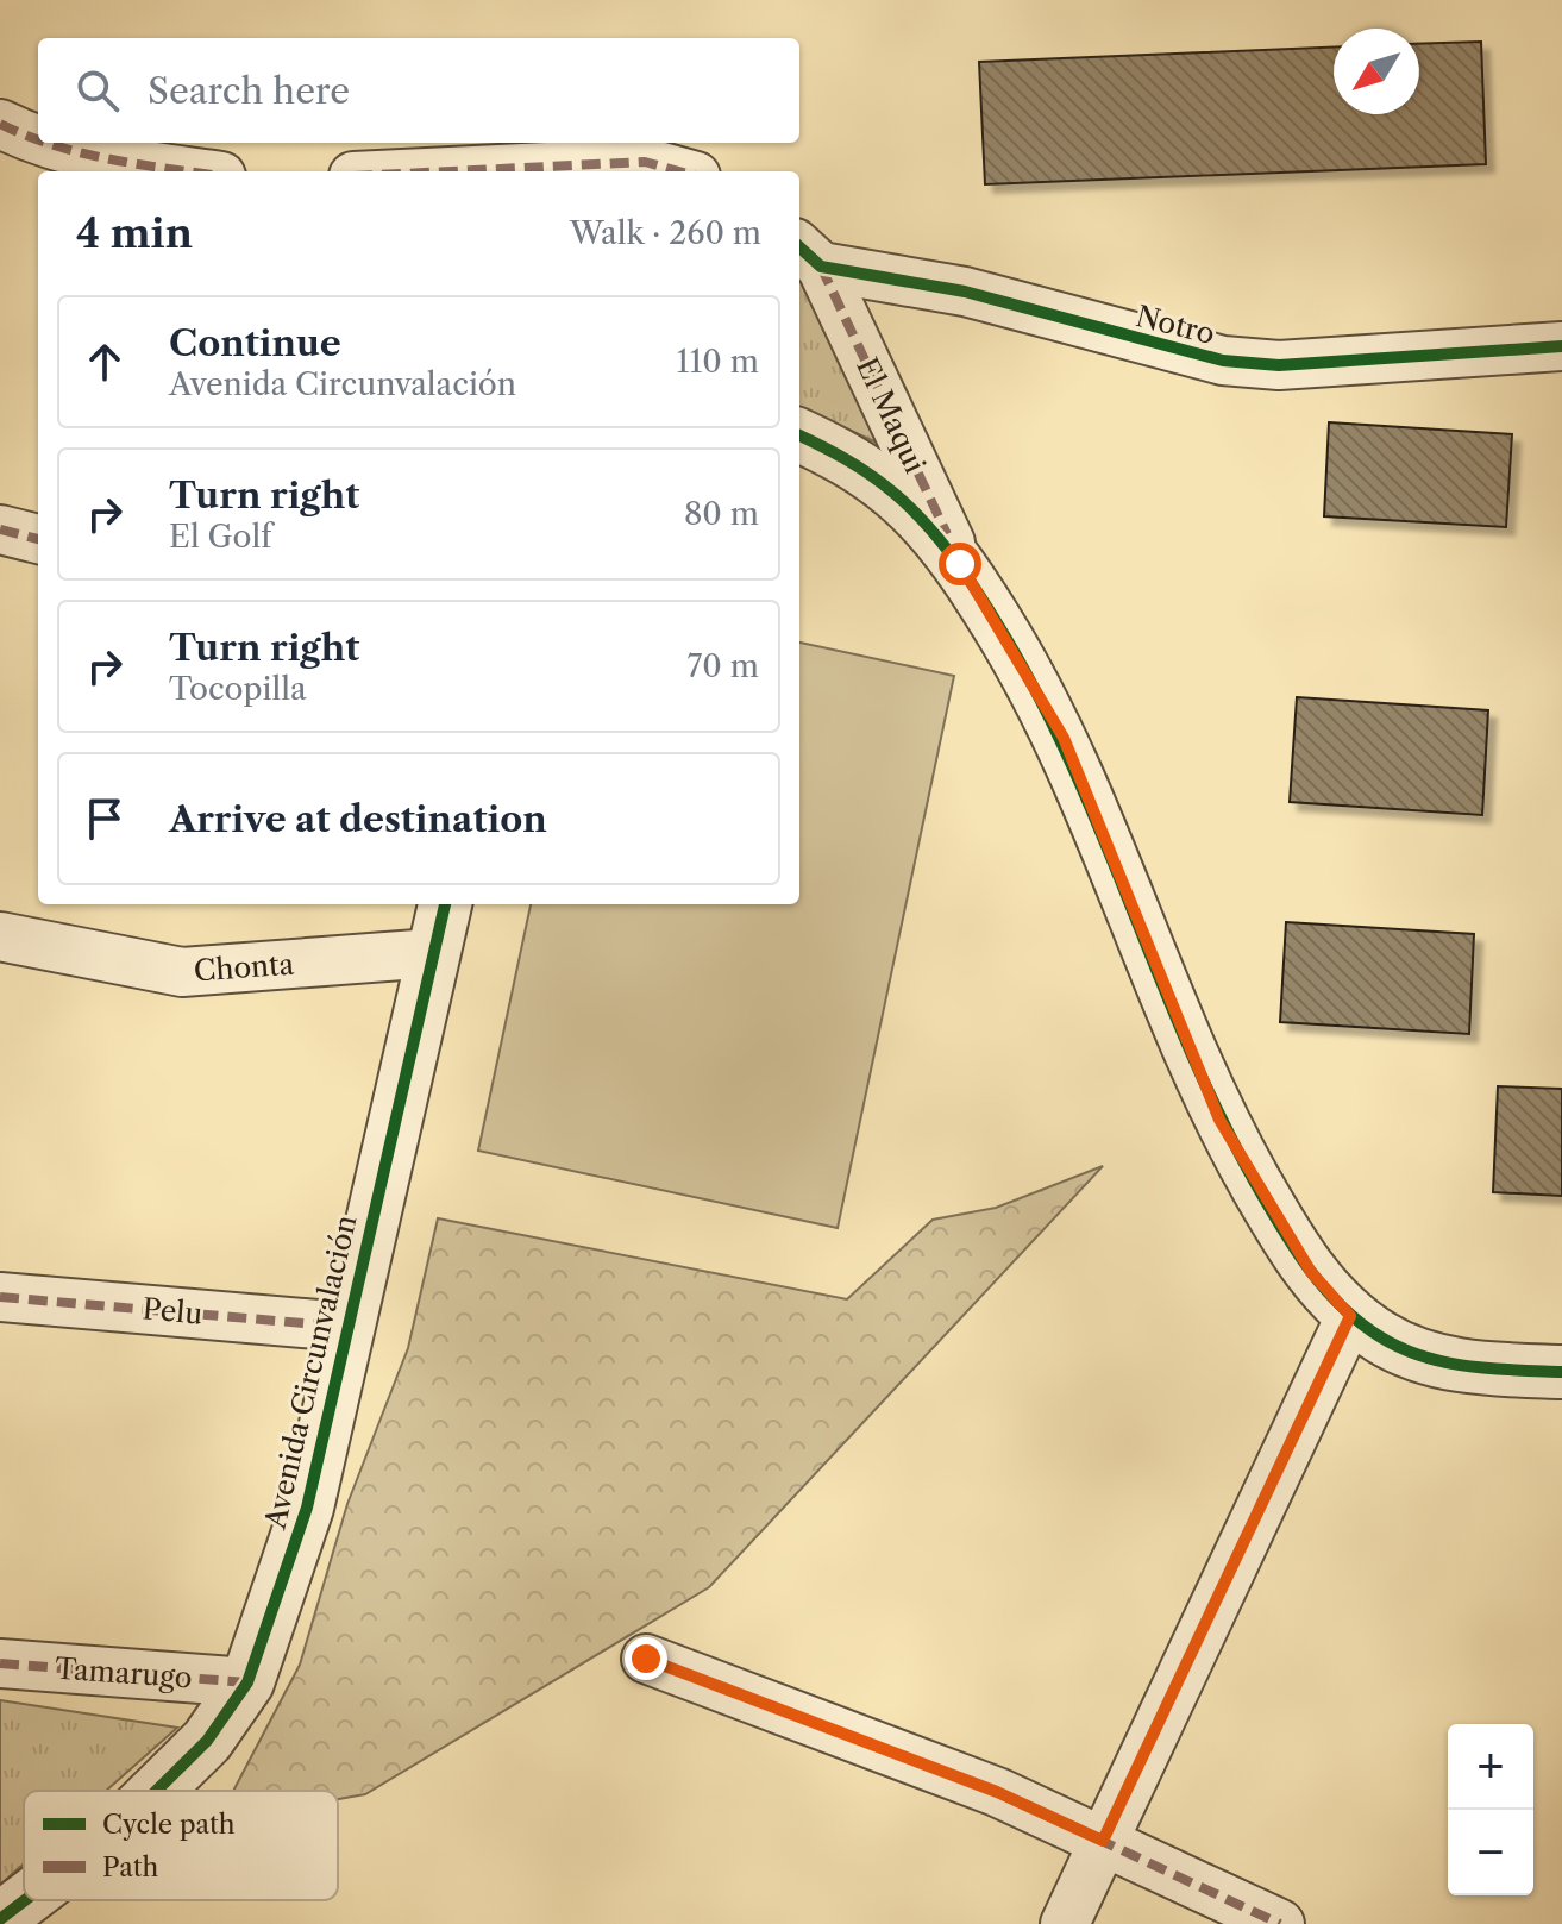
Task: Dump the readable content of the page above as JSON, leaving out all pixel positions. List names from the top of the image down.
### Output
{
  "streets": {
    "street": [
      "Notro",
      "El Maqui",
      "Chonta",
      "Pelu",
      "Avenida Circunvalación",
      "Tamarugo"
    ]
  },
  "crossings": [
    ["Notro", "El Maqui"],
    ["Chonta", "Avenida Circunvalación"],
    ["Pelu", "Avenida Circunvalación"],
    ["Avenida Circunvalación", "Tamarugo"]
  ],
  "legend": ["Cycle path", "Path"],
  "north": "bottom left",
  "page": {
    "search": "Search here",
    "heading": ["4 min", "Walk · 260 m"],
    "list": [
      ["Continue", "Avenida Circunvalación", "110 m"],
      ["Turn right", "El Golf", "80 m"],
      ["Turn right", "Tocopilla", "70 m"],
      "Arrive at destination"
    ],
    "map_buttons": ["+", "−"]
  }
}
